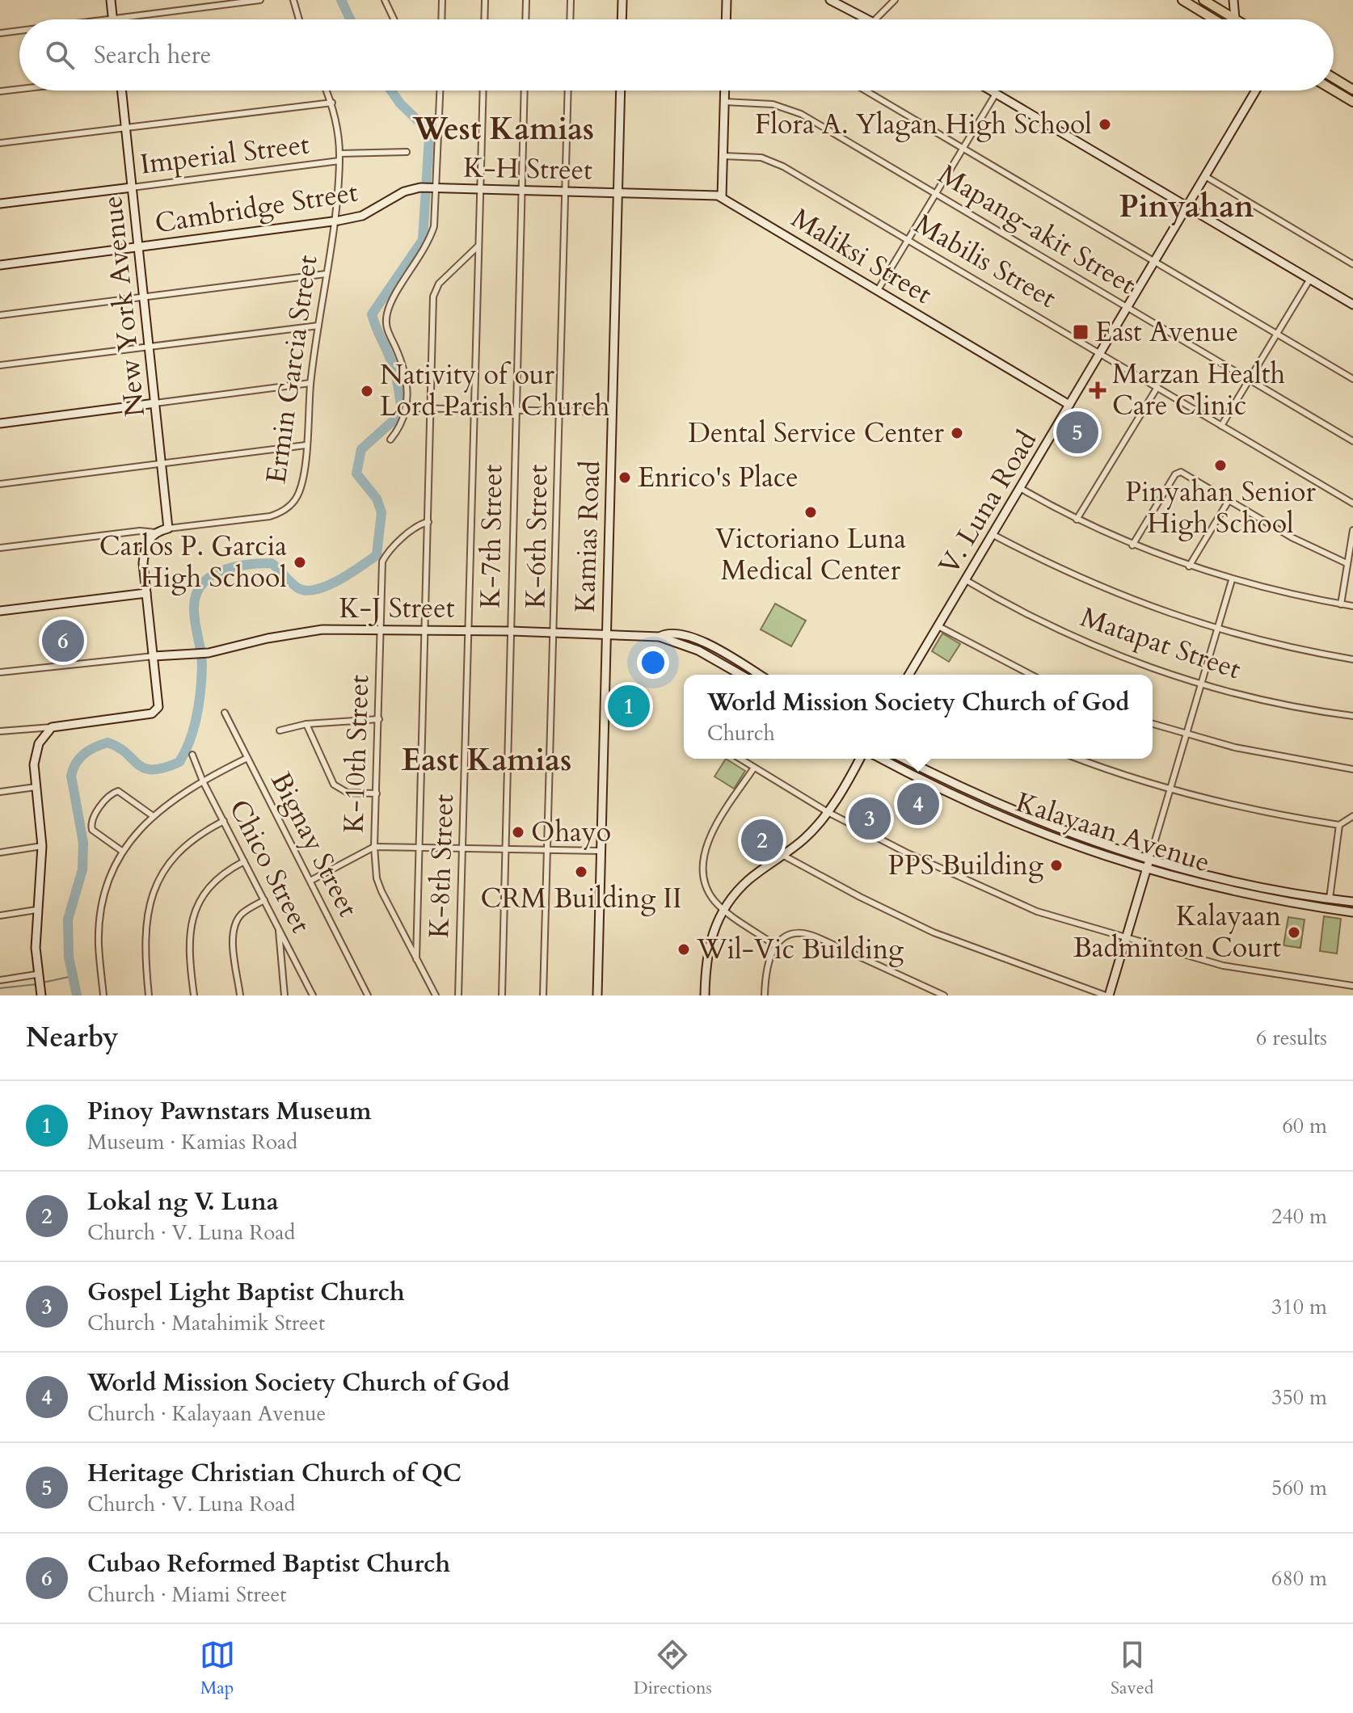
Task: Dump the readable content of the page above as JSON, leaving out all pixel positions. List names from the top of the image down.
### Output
{
  "streets": {
    "street": [
      "Imperial Street",
      "K-H Street",
      "Cambridge Street",
      "Mapang-akit Street",
      "Maliksi Street",
      "Mabilis Street",
      "New York Avenue",
      "Ermin Garcia Street",
      "V. Luna Road",
      "K-7th Street",
      "K-6th Street",
      "Kamias Road",
      "K-J Street",
      "Matapat Street",
      "K-10th Street",
      "Kalayaan Avenue",
      "Bignay Street",
      "Chico Street",
      "K-8th Street"
    ]
  },
  "crossings": [
    ["Imperial Street", "New York Avenue"],
    ["Imperial Street", "Ermin Garcia Street"],
    ["K-H Street", "Cambridge Street"],
    ["K-H Street", "Maliksi Street"],
    ["K-H Street", "K-7th Street"],
    ["K-H Street", "K-6th Street"],
    ["K-H Street", "Kamias Road"],
    ["K-H Street", "K-8th Street"],
    ["Cambridge Street", "New York Avenue"],
    ["Cambridge Street", "Ermin Garcia Street"],
    ["Mapang-akit Street", "V. Luna Road"],
    ["Maliksi Street", "V. Luna Road"],
    ["Maliksi Street", "Kamias Road"],
    ["Mabilis Street", "V. Luna Road"],
    ["New York Avenue", "Ermin Garcia Street"],
    ["V. Luna Road", "Matapat Street"],
    ["K-7th Street", "K-J Street"],
    ["K-6th Street", "K-J Street"],
    ["Kamias Road", "K-J Street"],
    ["K-J Street", "K-10th Street"],
    ["K-J Street", "K-8th Street"]
  ],
  "districts": ["West Kamias", "Pinyahan", "East Kamias"],
  "places": {
    "other": [
      "Flora A. Ylagan High School",
      "Nativity of our Lord Parish Church",
      "Dental Service Center",
      "Pinyahan Senior High School",
      "Enrico's Place",
      "Victoriano Luna Medical Center",
      "Carlos P. Garcia High School",
      "Ohayo",
      "PPS Building",
      "CRM Building II",
      "Kalayaan Badminton Court",
      "Wil-Vic Building"
    ],
    "transit": ["East Avenue"],
    "health": ["Marzan Health Care Clinic"]
  },
  "page": {
    "search": "Search here",
    "pins": [
      "5",
      "6",
      "1",
      "4",
      "3",
      "2"
    ],
    "popup": ["World Mission Society Church of God", "Church"],
    "heading": ["Nearby", "6 results"],
    "list": [
      {
        "mark": "1",
        "name": "Pinoy Pawnstars Museum",
        "note": "Museum · Kamias Road",
        "value": "60 m"
      },
      {
        "mark": "2",
        "name": "Lokal ng V. Luna",
        "note": "Church · V. Luna Road",
        "value": "240 m"
      },
      {
        "mark": "3",
        "name": "Gospel Light Baptist Church",
        "note": "Church · Matahimik Street",
        "value": "310 m"
      },
      {
        "mark": "4",
        "name": "World Mission Society Church of God",
        "note": "Church · Kalayaan Avenue",
        "value": "350 m"
      },
      {
        "mark": "5",
        "name": "Heritage Christian Church of QC",
        "note": "Church · V. Luna Road",
        "value": "560 m"
      },
      {
        "mark": "6",
        "name": "Cubao Reformed Baptist Church",
        "note": "Church · Miami Street",
        "value": "680 m"
      }
    ],
    "nav": ["Map", "Directions", "Saved"]
  }
}
